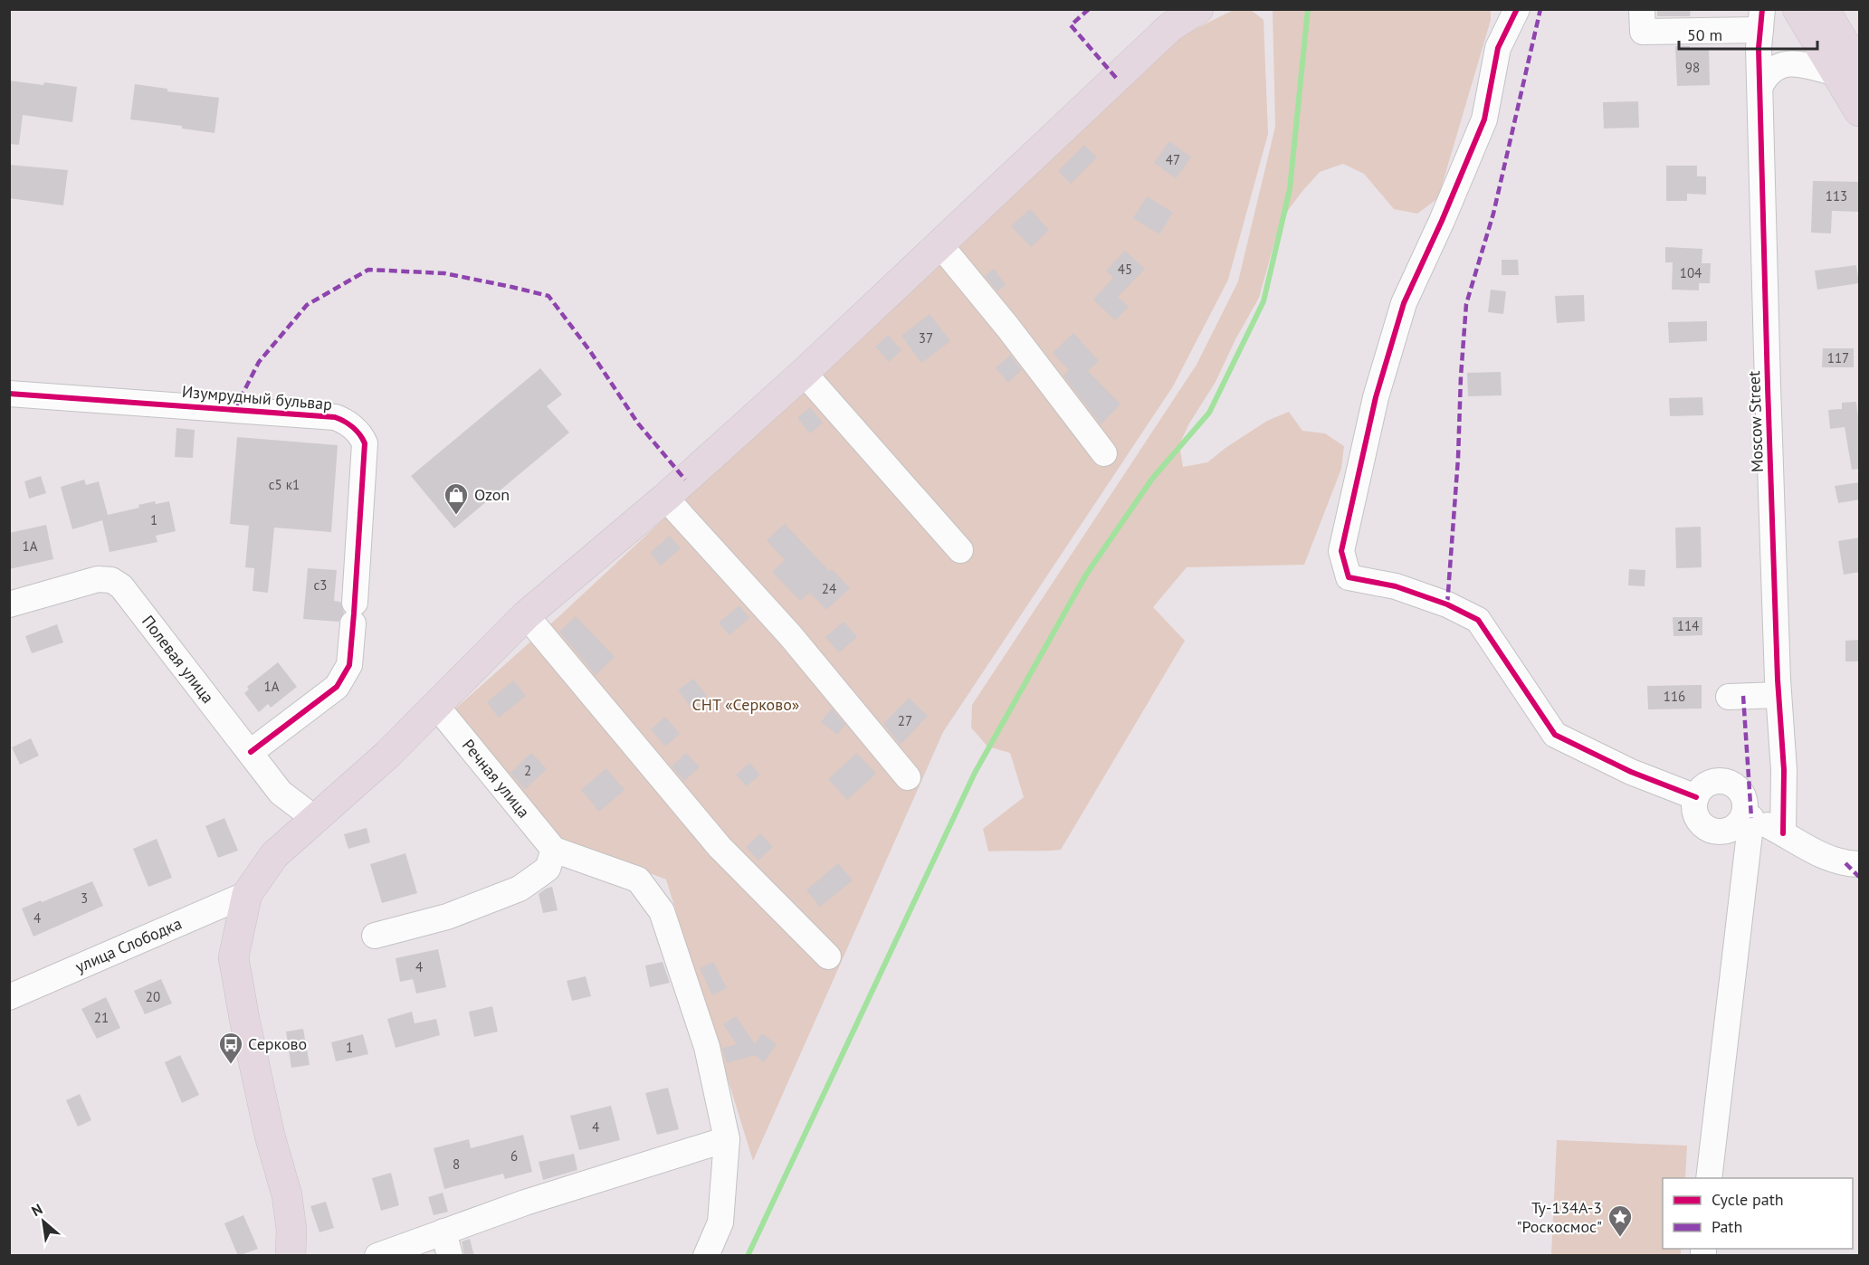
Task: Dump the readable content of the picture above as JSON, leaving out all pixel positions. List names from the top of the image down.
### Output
{
  "streets": {
    "street": [
      "Изумрудный бульвар",
      "Moscow Street",
      "Полевая улица",
      "Речная улица",
      "улица Слободка"
    ]
  },
  "crossings": [
    ["Изумрудный бульвар", "Полевая улица"]
  ],
  "parks": ["СНТ «Серково»"],
  "places": {
    "shop": ["Ozon"],
    "bus stop": ["Серково"],
    "place": ["Ту-134А-3 \"Роскосмос\""]
  },
  "house_numbers": [
    "98",
    "47",
    "113",
    "45",
    "104",
    "37",
    "117",
    "с5 к1",
    "1",
    "1А",
    "с3",
    "24",
    "114",
    "1А",
    "116",
    "27",
    "2",
    "3",
    "4",
    "4",
    "20",
    "21",
    "1",
    "4",
    "6",
    "8"
  ],
  "legend": ["Cycle path", "Path"],
  "scale_bar": "50 m",
  "north": "top left"
}
